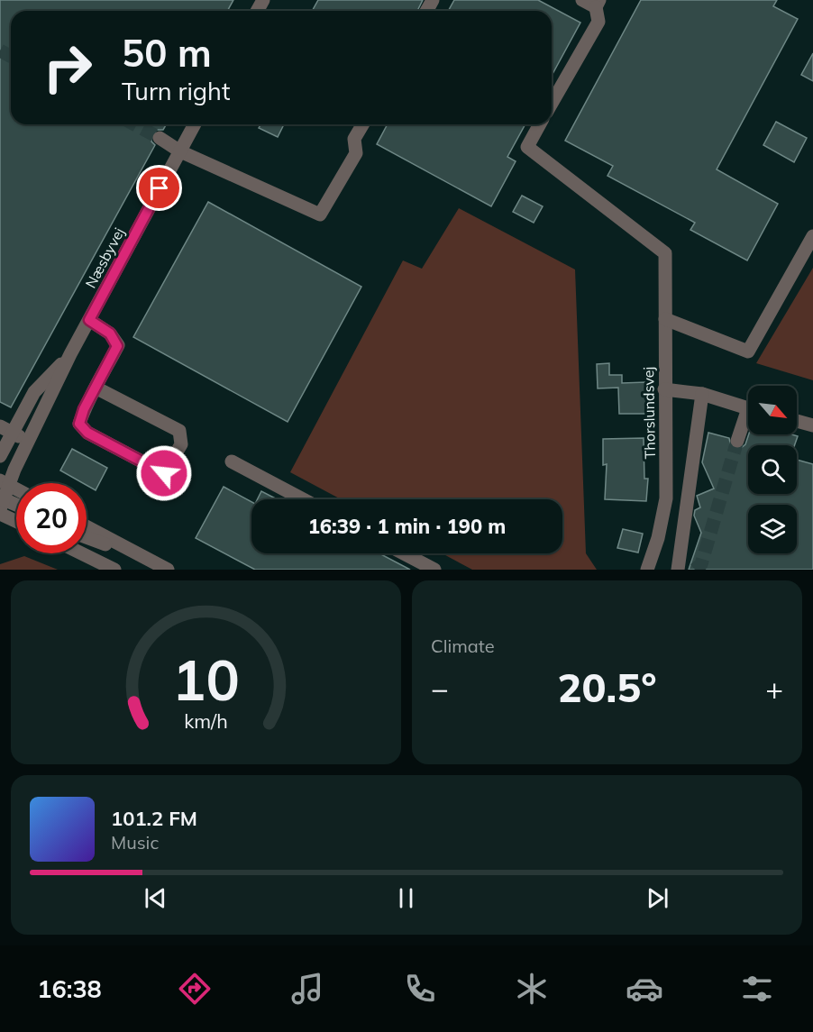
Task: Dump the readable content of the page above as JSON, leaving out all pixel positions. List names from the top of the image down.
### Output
{
  "streets": {
    "street": ["Næsbyvej", "Thorslundsvej"]
  },
  "north": "bottom right",
  "page": {
    "turn": ["50 m", "Turn right"],
    "limit": "20",
    "trip": "16:39 · 1 min · 190 m",
    "tile": "Climate",
    "heat": ["−", "20.5°", "+"],
    "song": ["101.2 FM", "Music"],
    "tabs": "16:38",
    "gauge": ["10", "km/h"]
  }
}
